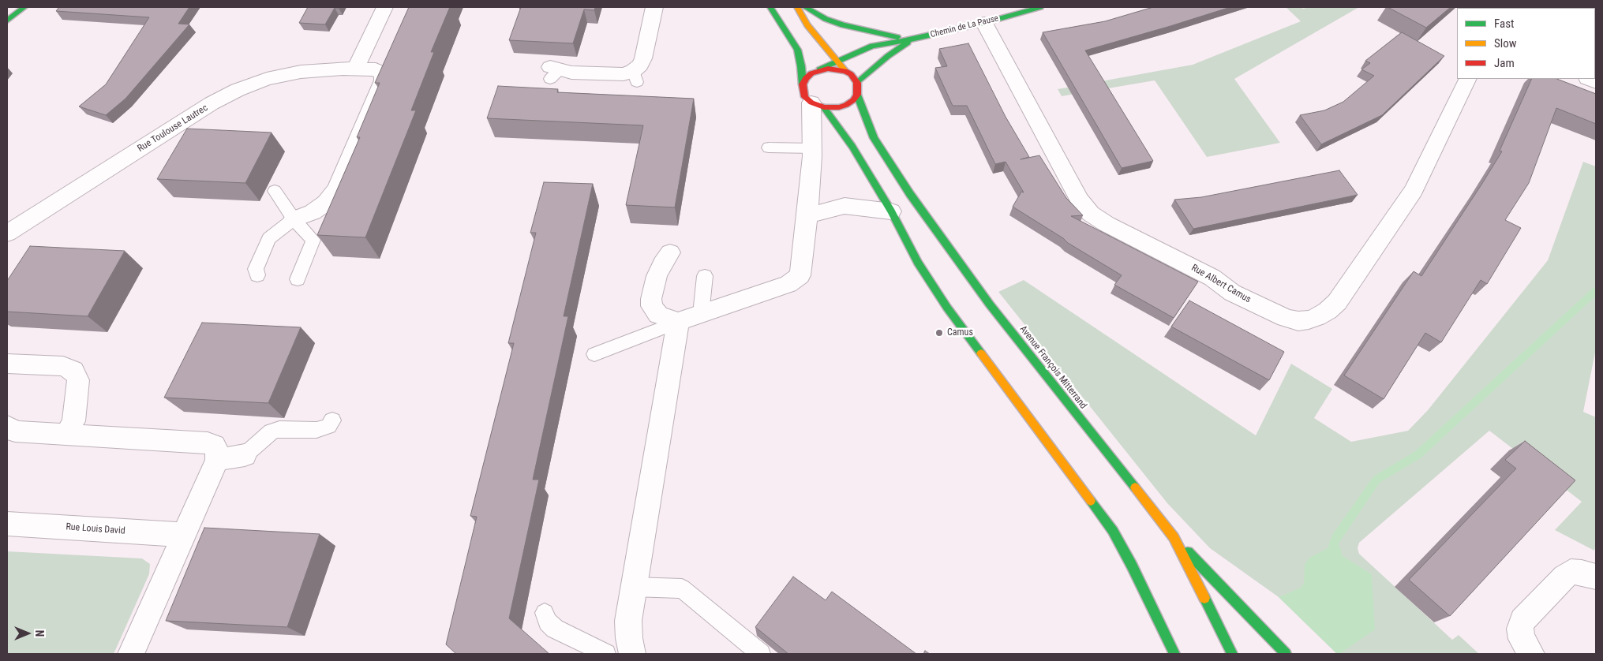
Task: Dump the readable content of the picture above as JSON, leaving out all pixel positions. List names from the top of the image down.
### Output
{
  "streets": {
    "street": [
      "Chemin de La Pause",
      "Rue Toulouse Lautrec",
      "Rue Albert Camus",
      "Avenue François Mitterrand",
      "Rue Louis David"
    ]
  },
  "crossings": [
    ["Chemin de La Pause", "Rue Albert Camus"],
    ["Chemin de La Pause", "Avenue François Mitterrand"]
  ],
  "places": ["Camus"],
  "legend": ["Fast", "Slow", "Jam"],
  "north": "right"
}
